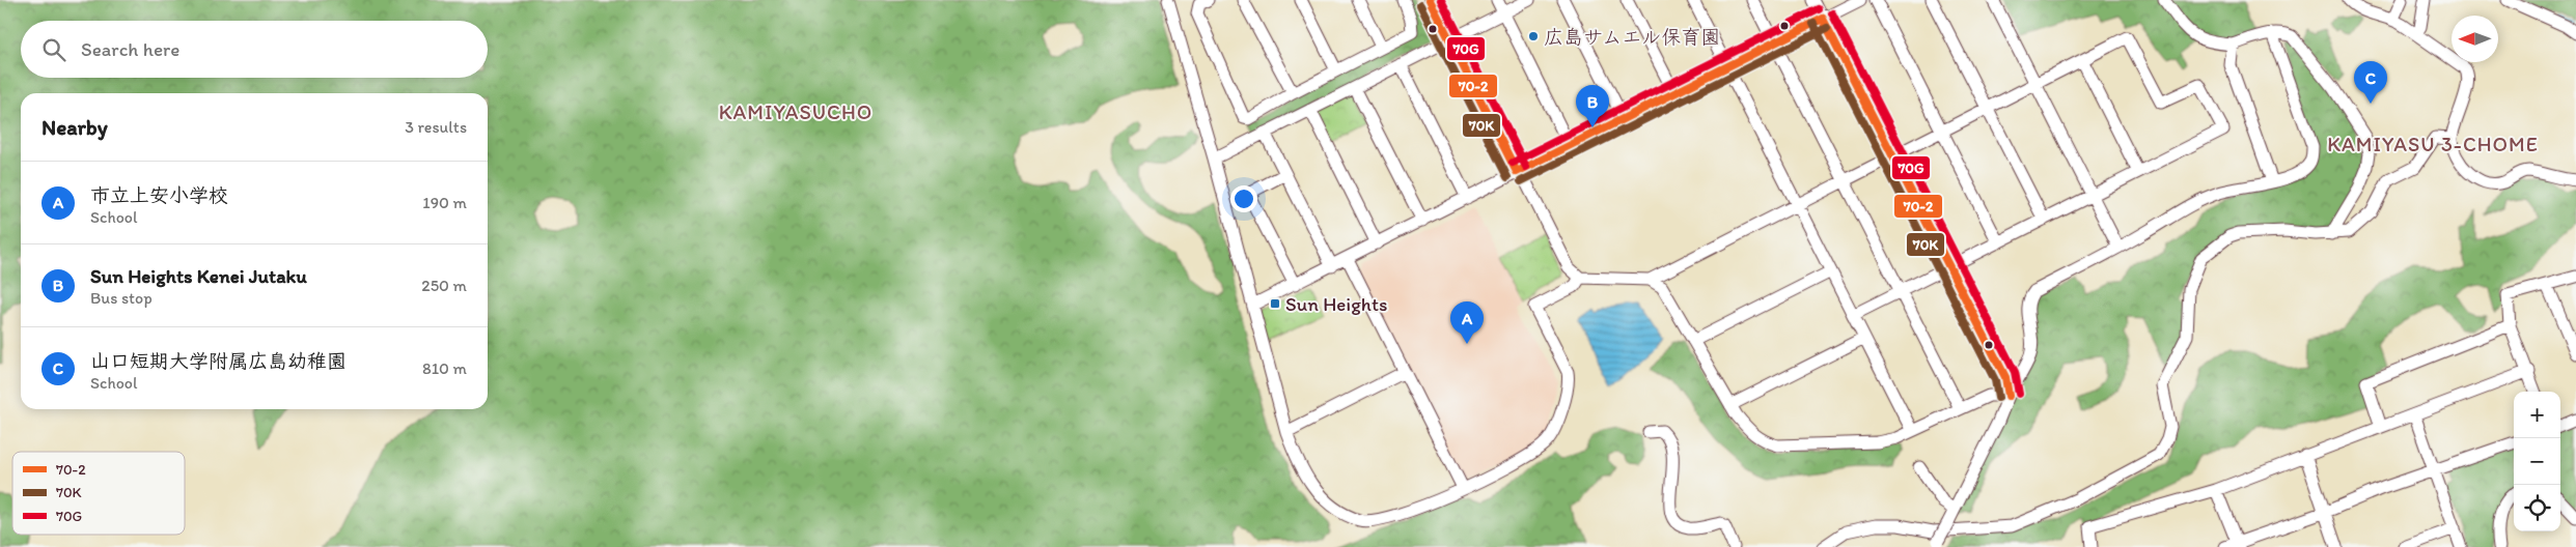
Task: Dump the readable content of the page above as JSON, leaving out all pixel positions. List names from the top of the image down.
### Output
{
  "districts": ["KAMIYASUCHO", "KAMIYASU 3-CHOME"],
  "places": {
    "other": ["広島サムエル保育園"],
    "transit": ["Sun Heights"]
  },
  "lines": ["transit line 70-2", "transit line 70G", "transit line 70K"],
  "legend": ["70-2", "70K", "70G"],
  "north": "left",
  "page": {
    "search": "Search here",
    "pins": ["C", "B", "A"],
    "heading": ["Nearby", "3 results"],
    "list": [
      {
        "mark": "A",
        "name": "市立上安小学校",
        "note": "School",
        "value": "190 m"
      },
      {
        "mark": "B",
        "name": "Sun Heights Kenei Jutaku",
        "note": "Bus stop",
        "value": "250 m"
      },
      {
        "mark": "C",
        "name": "山口短期大学附属広島幼稚園",
        "note": "School",
        "value": "810 m"
      }
    ],
    "map_buttons": ["+", "−"]
  }
}
